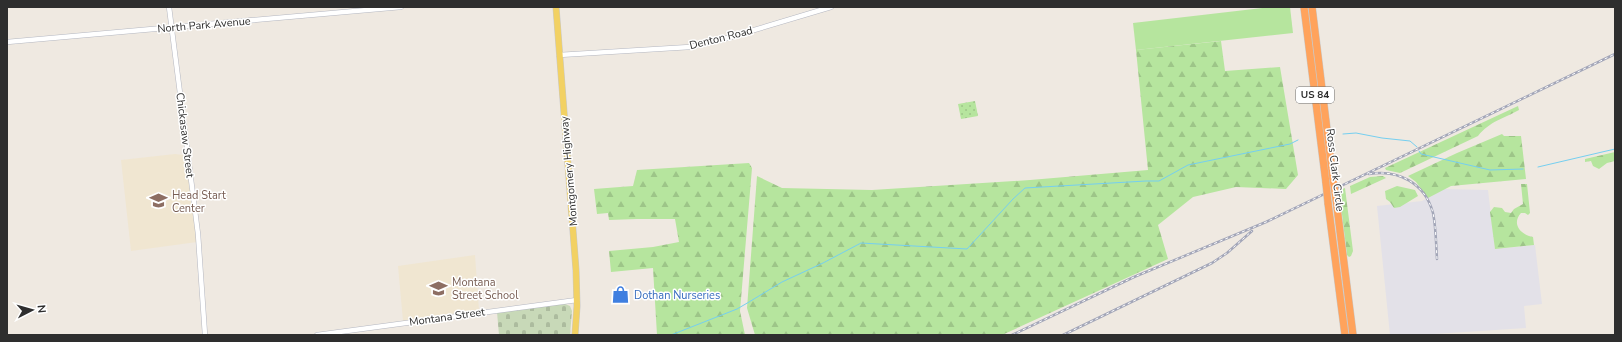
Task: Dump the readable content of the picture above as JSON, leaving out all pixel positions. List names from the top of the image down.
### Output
{
  "streets": {
    "highway": ["US 84", "Ross Clark Circle"],
    "main road": ["Montgomery Highway"],
    "street": [
      "North Park Avenue",
      "Denton Road",
      "Chickasaw Street",
      "Montana Street"
    ]
  },
  "crossings": [
    ["North Park Avenue", "Chickasaw Street"],
    ["Denton Road", "Montgomery Highway"],
    ["Montgomery Highway", "Montana Street"]
  ],
  "places": {
    "school or university": ["Head Start Center", "Montana Street School"],
    "shop": ["Dothan Nurseries"]
  },
  "north": "right"
}
